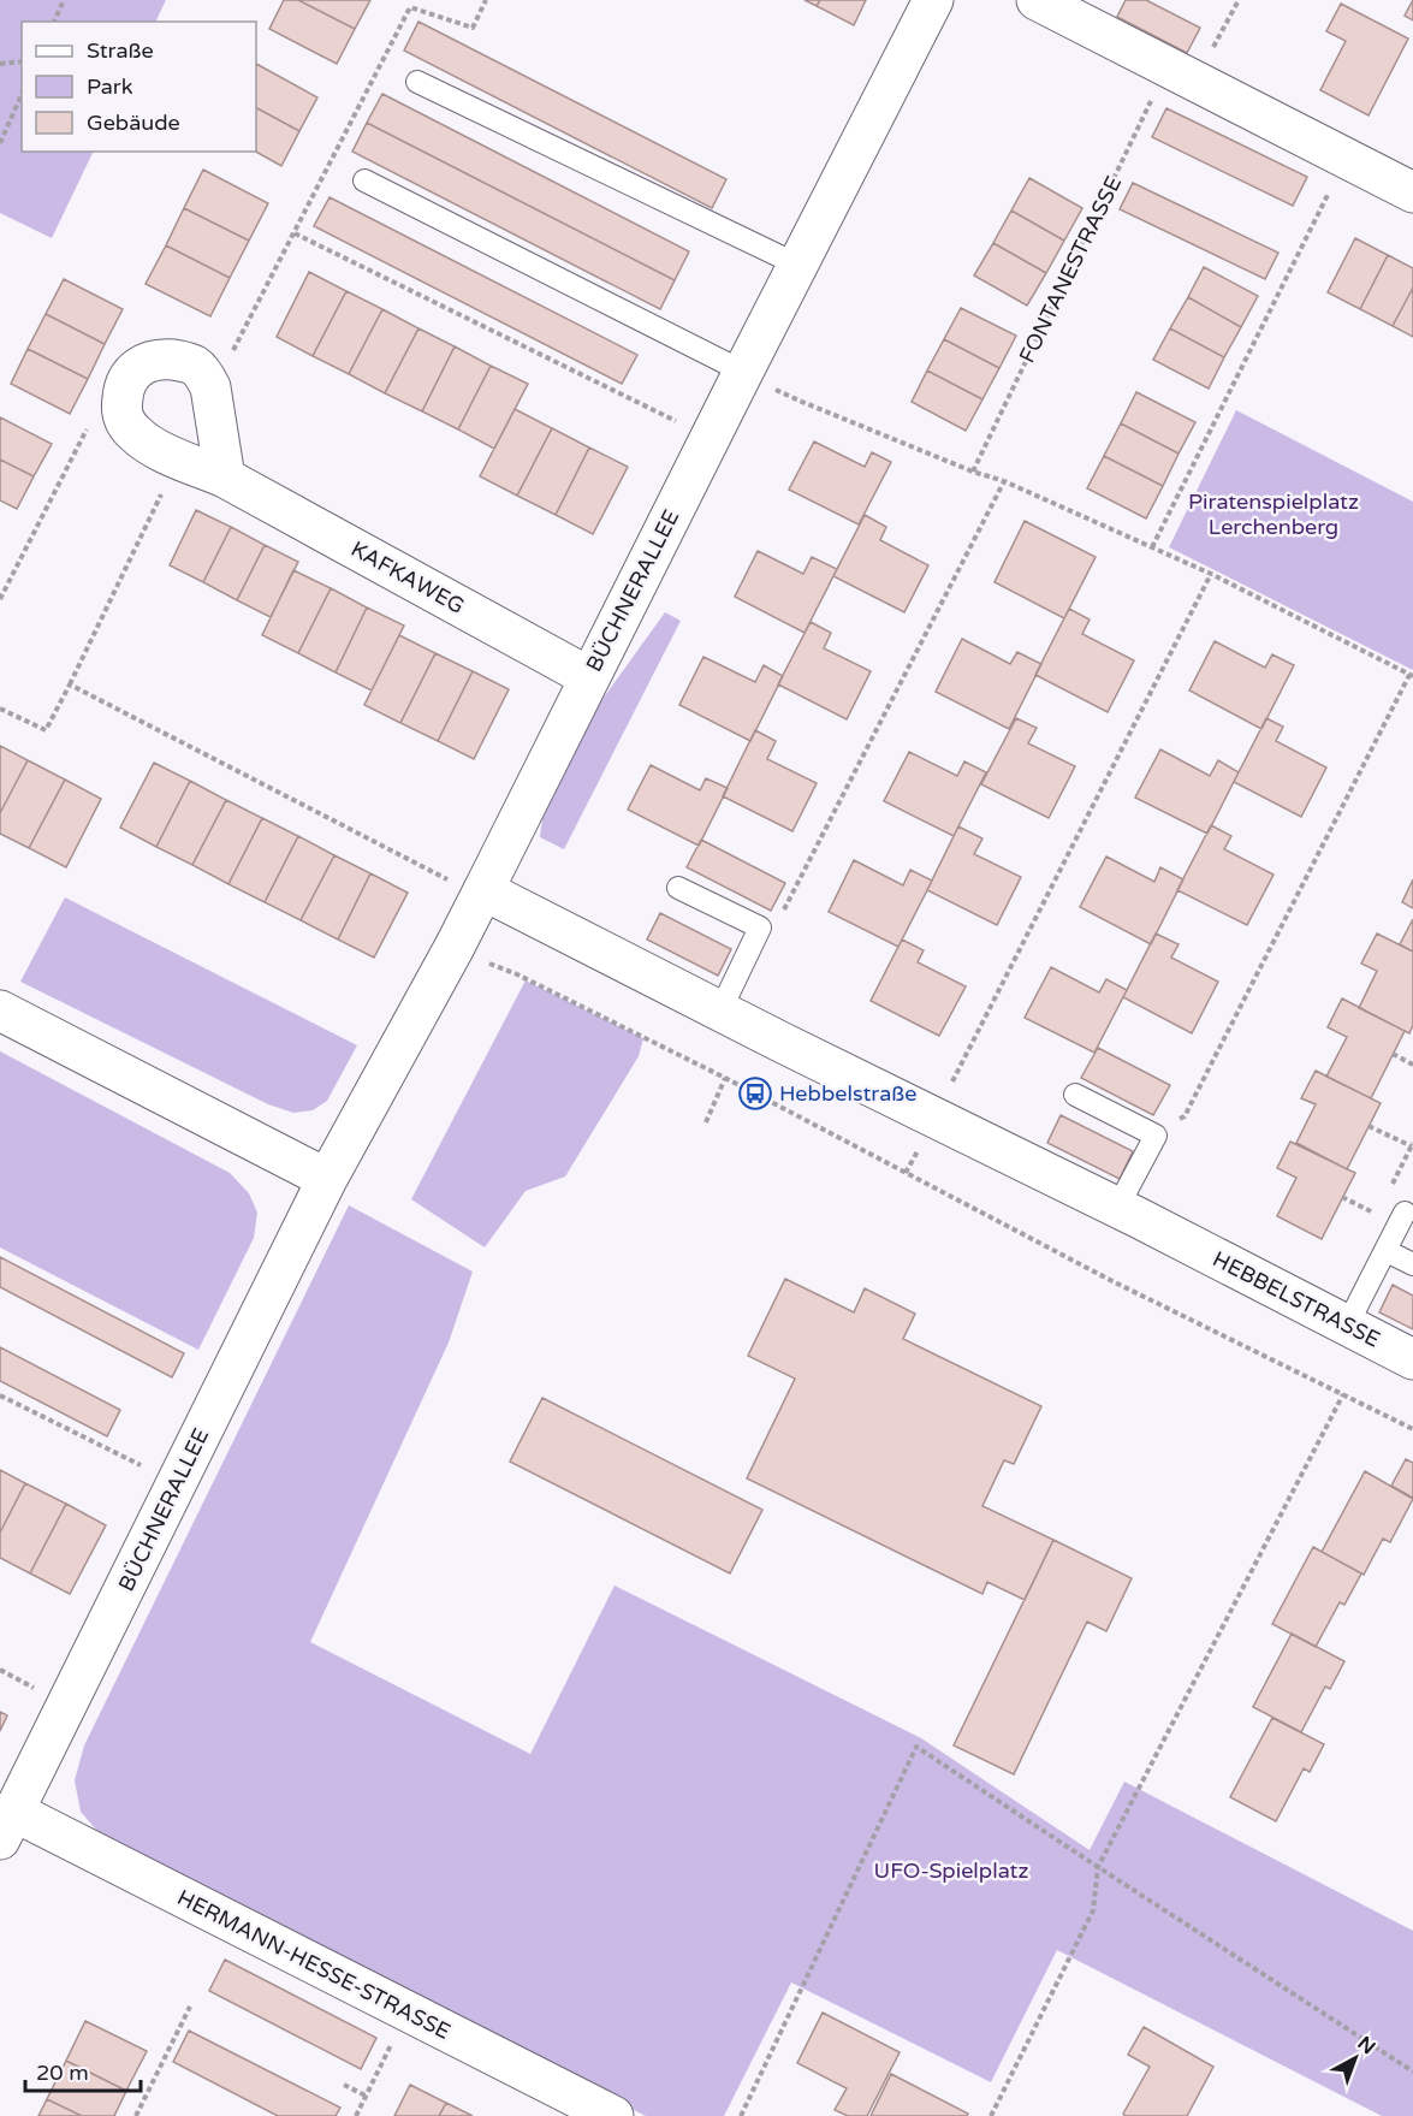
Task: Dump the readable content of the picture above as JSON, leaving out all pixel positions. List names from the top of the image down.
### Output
{
  "streets": {
    "street": [
      "KAFKAWEG",
      "BÜCHNERALLEE",
      "HEBBELSTRASSE",
      "HERMANN-HESSE-STRASSE"
    ],
    "path": ["FONTANESTRASSE"]
  },
  "crossings": [
    ["KAFKAWEG", "BÜCHNERALLEE"],
    ["BÜCHNERALLEE", "HEBBELSTRASSE"],
    ["BÜCHNERALLEE", "HERMANN-HESSE-STRASSE"]
  ],
  "parks": ["Piratenspielplatz Lerchenberg", "UFO-Spielplatz"],
  "places": {
    "bus stop": ["Hebbelstraße"]
  },
  "legend": ["Straße", "Park", "Gebäude"],
  "scale_bar": "20 m",
  "north": "top right"
}
